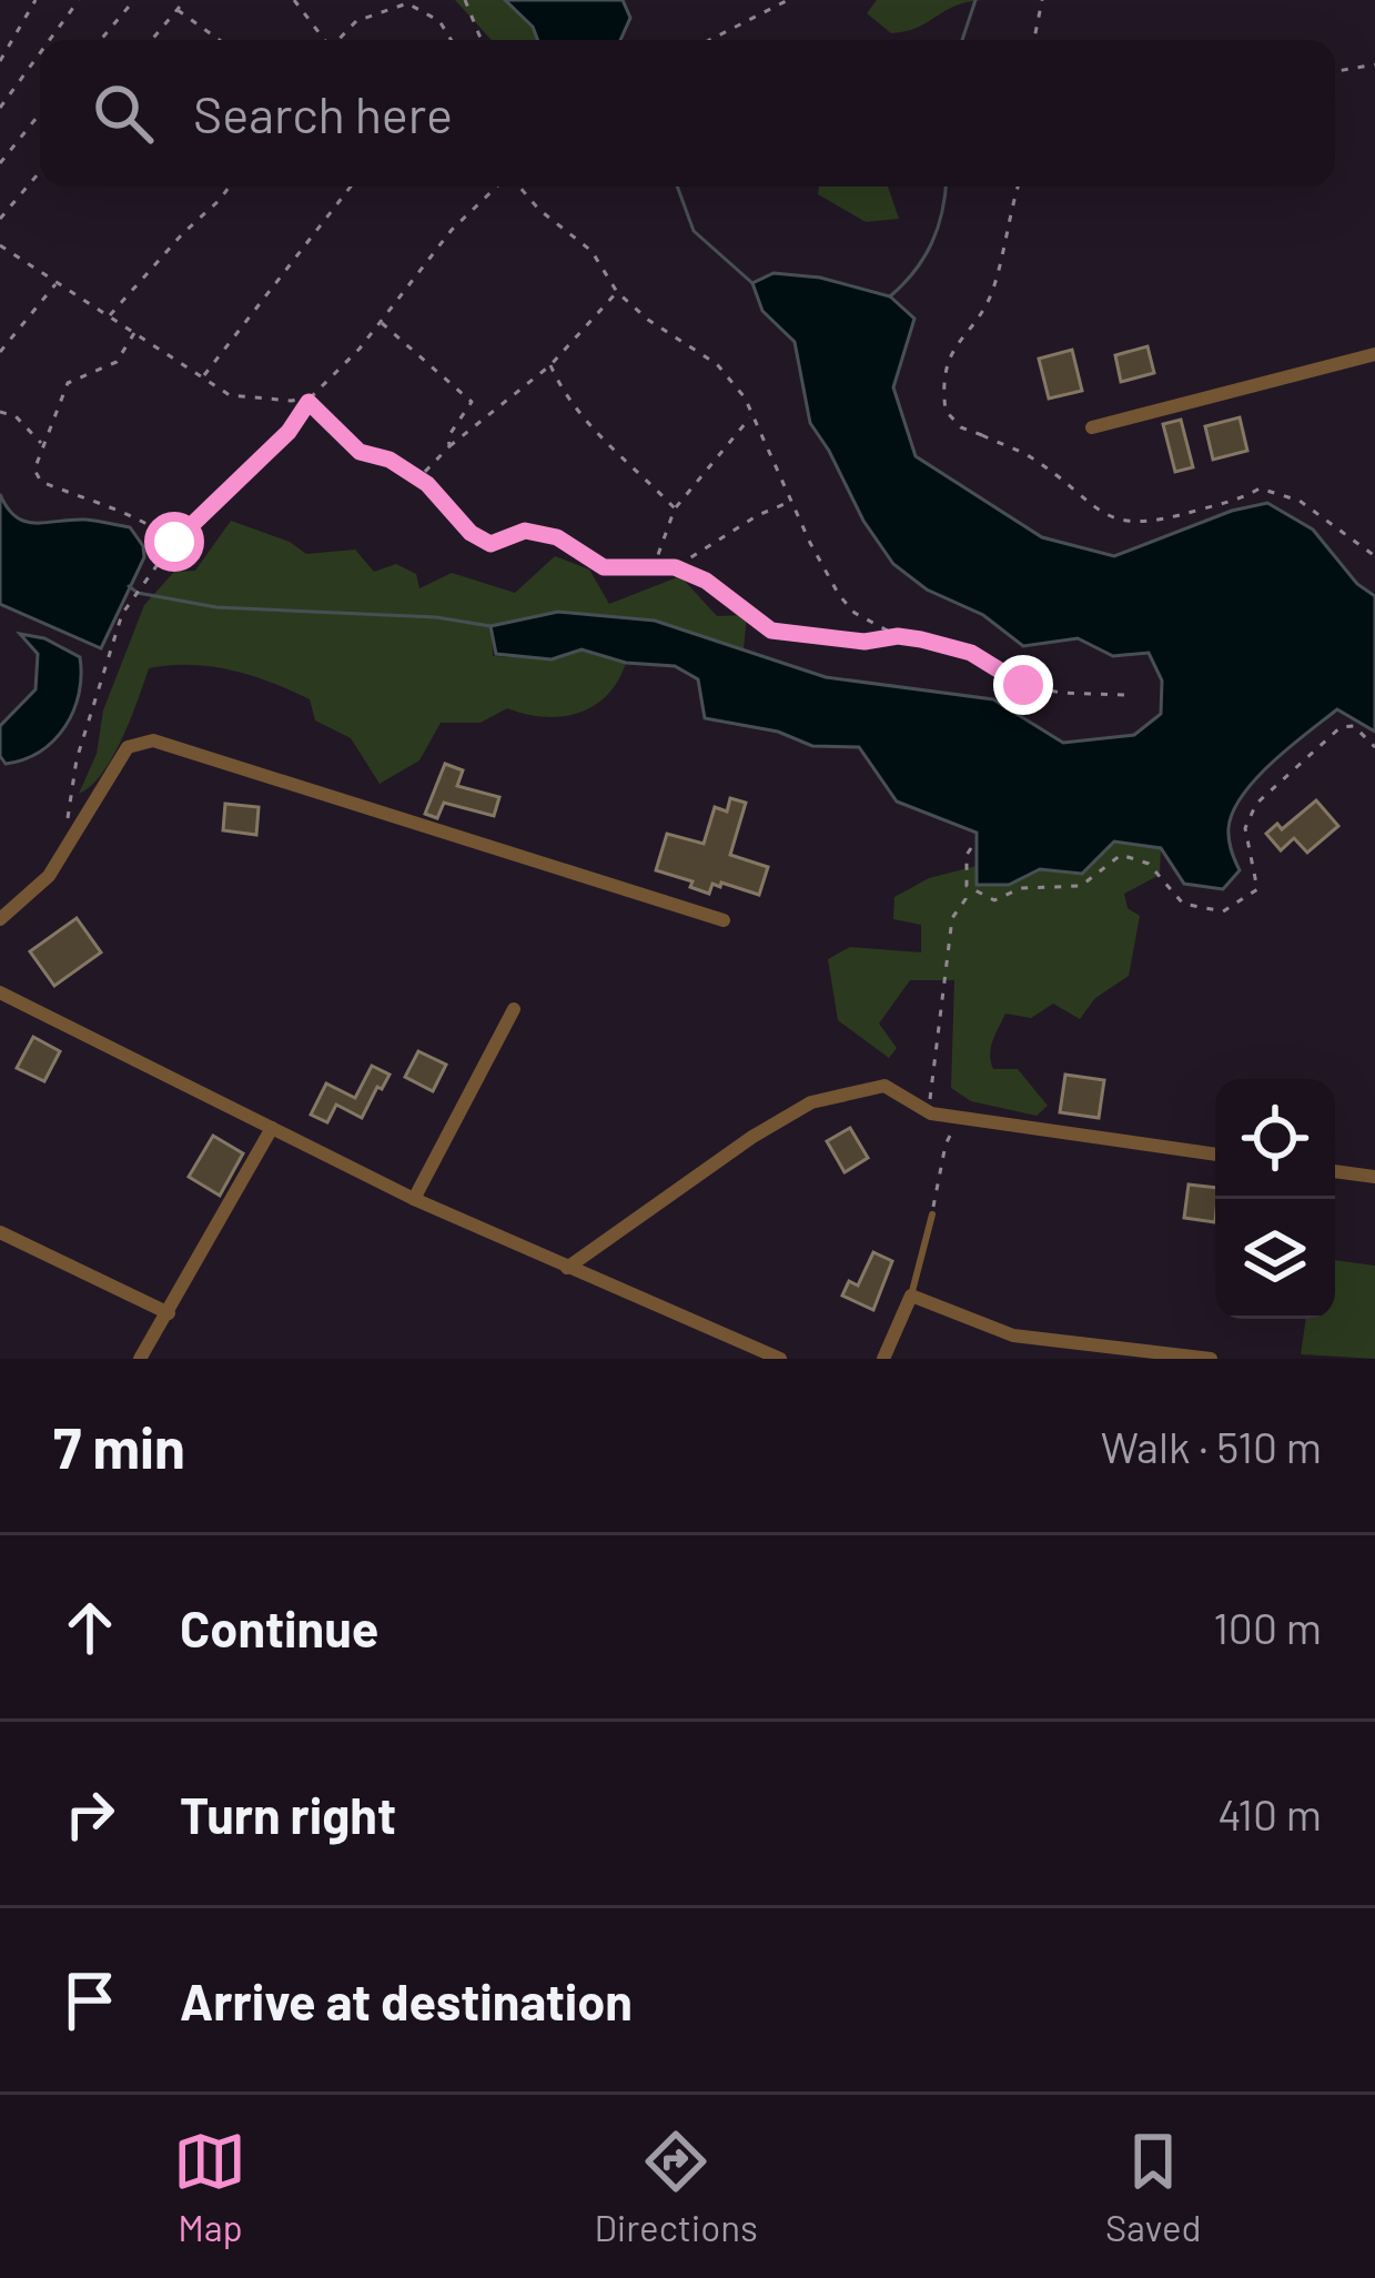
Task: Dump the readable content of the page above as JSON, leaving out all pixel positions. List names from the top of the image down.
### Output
{
  "page": {
    "search": "Search here",
    "heading": ["7 min", "Walk · 510 m"],
    "list": [
      ["Continue", "100 m"],
      ["Turn right", "410 m"],
      "Arrive at destination"
    ],
    "nav": ["Map", "Directions", "Saved"]
  }
}
